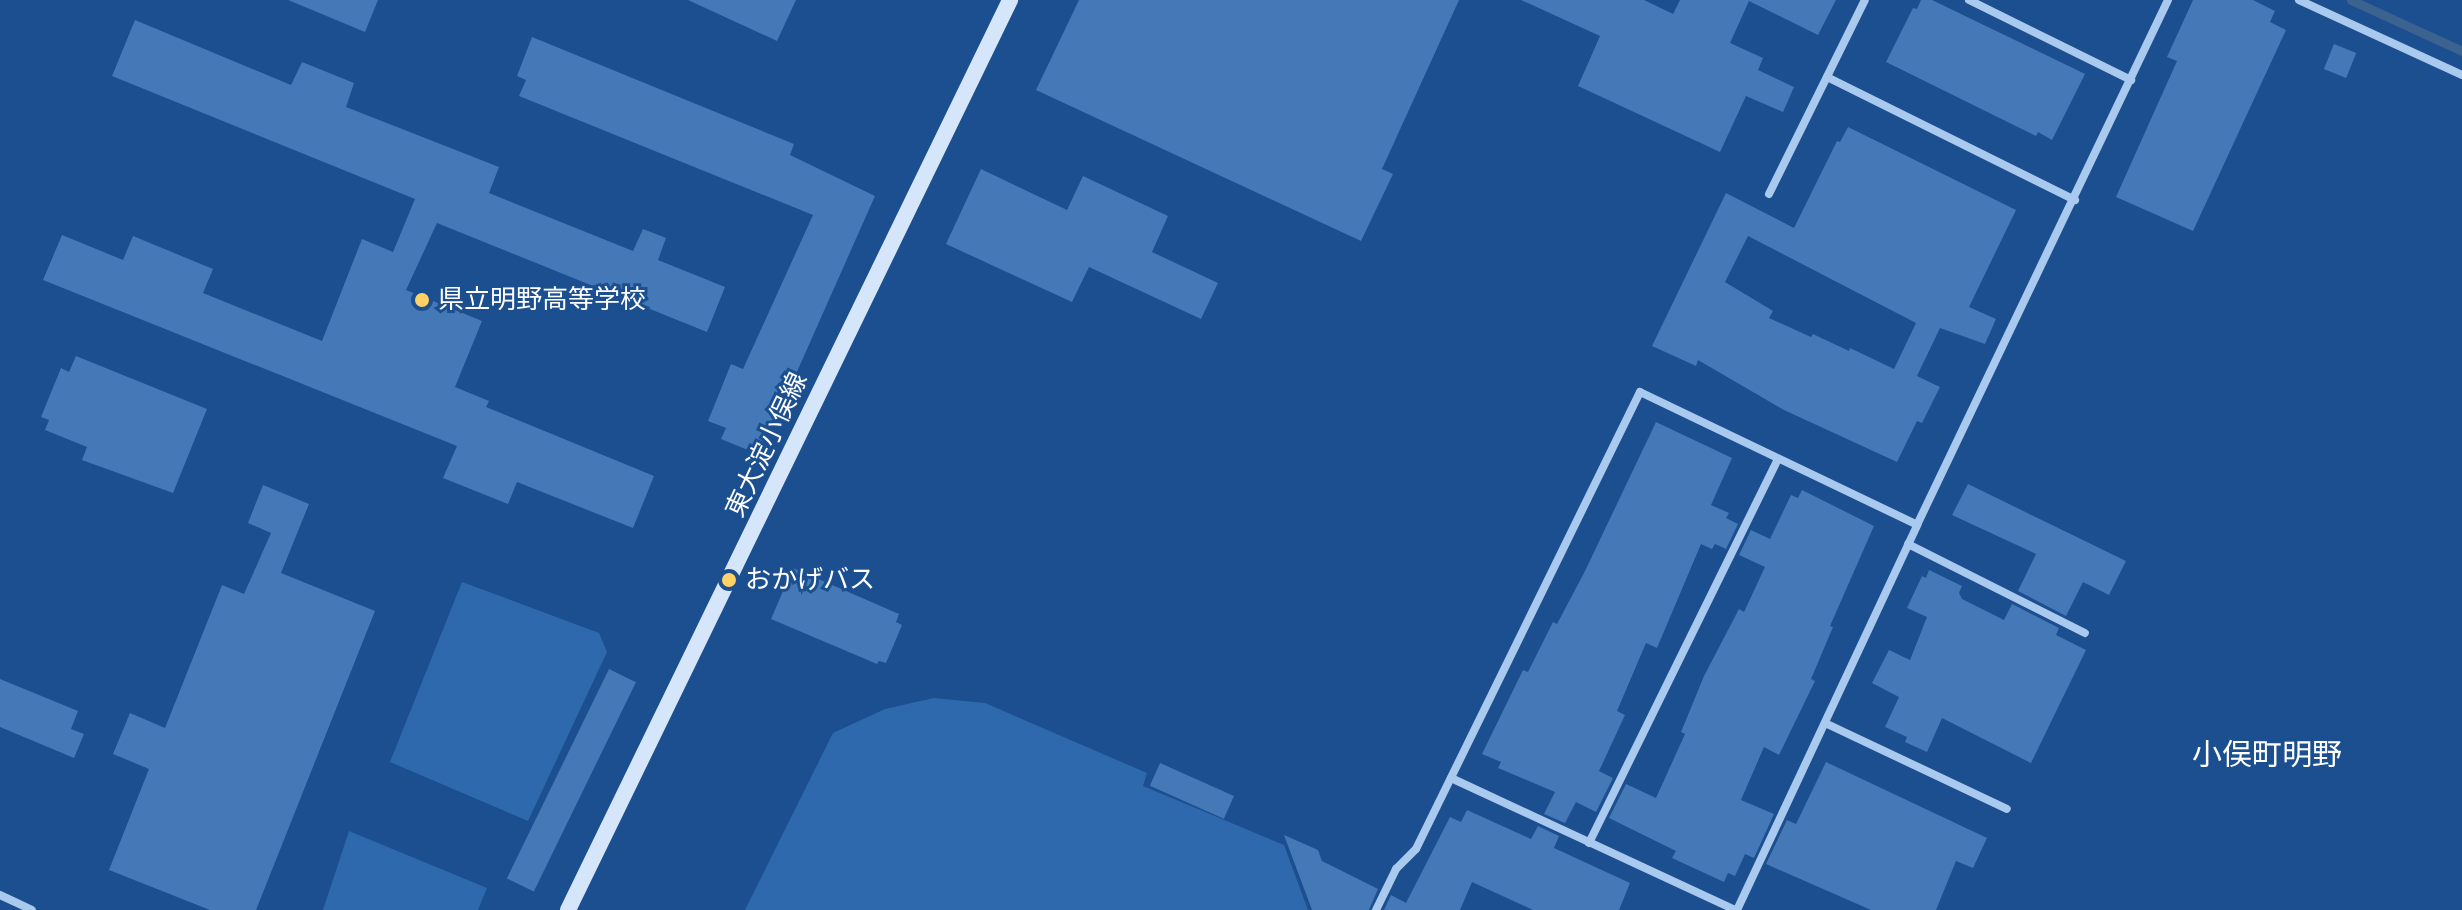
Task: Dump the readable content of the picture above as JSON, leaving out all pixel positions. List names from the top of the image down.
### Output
{
  "streets": {
    "main road": ["東大淀小俣線"]
  },
  "districts": ["小俣町明野"],
  "places": ["県立明野高等学校", "おかげバス"]
}
